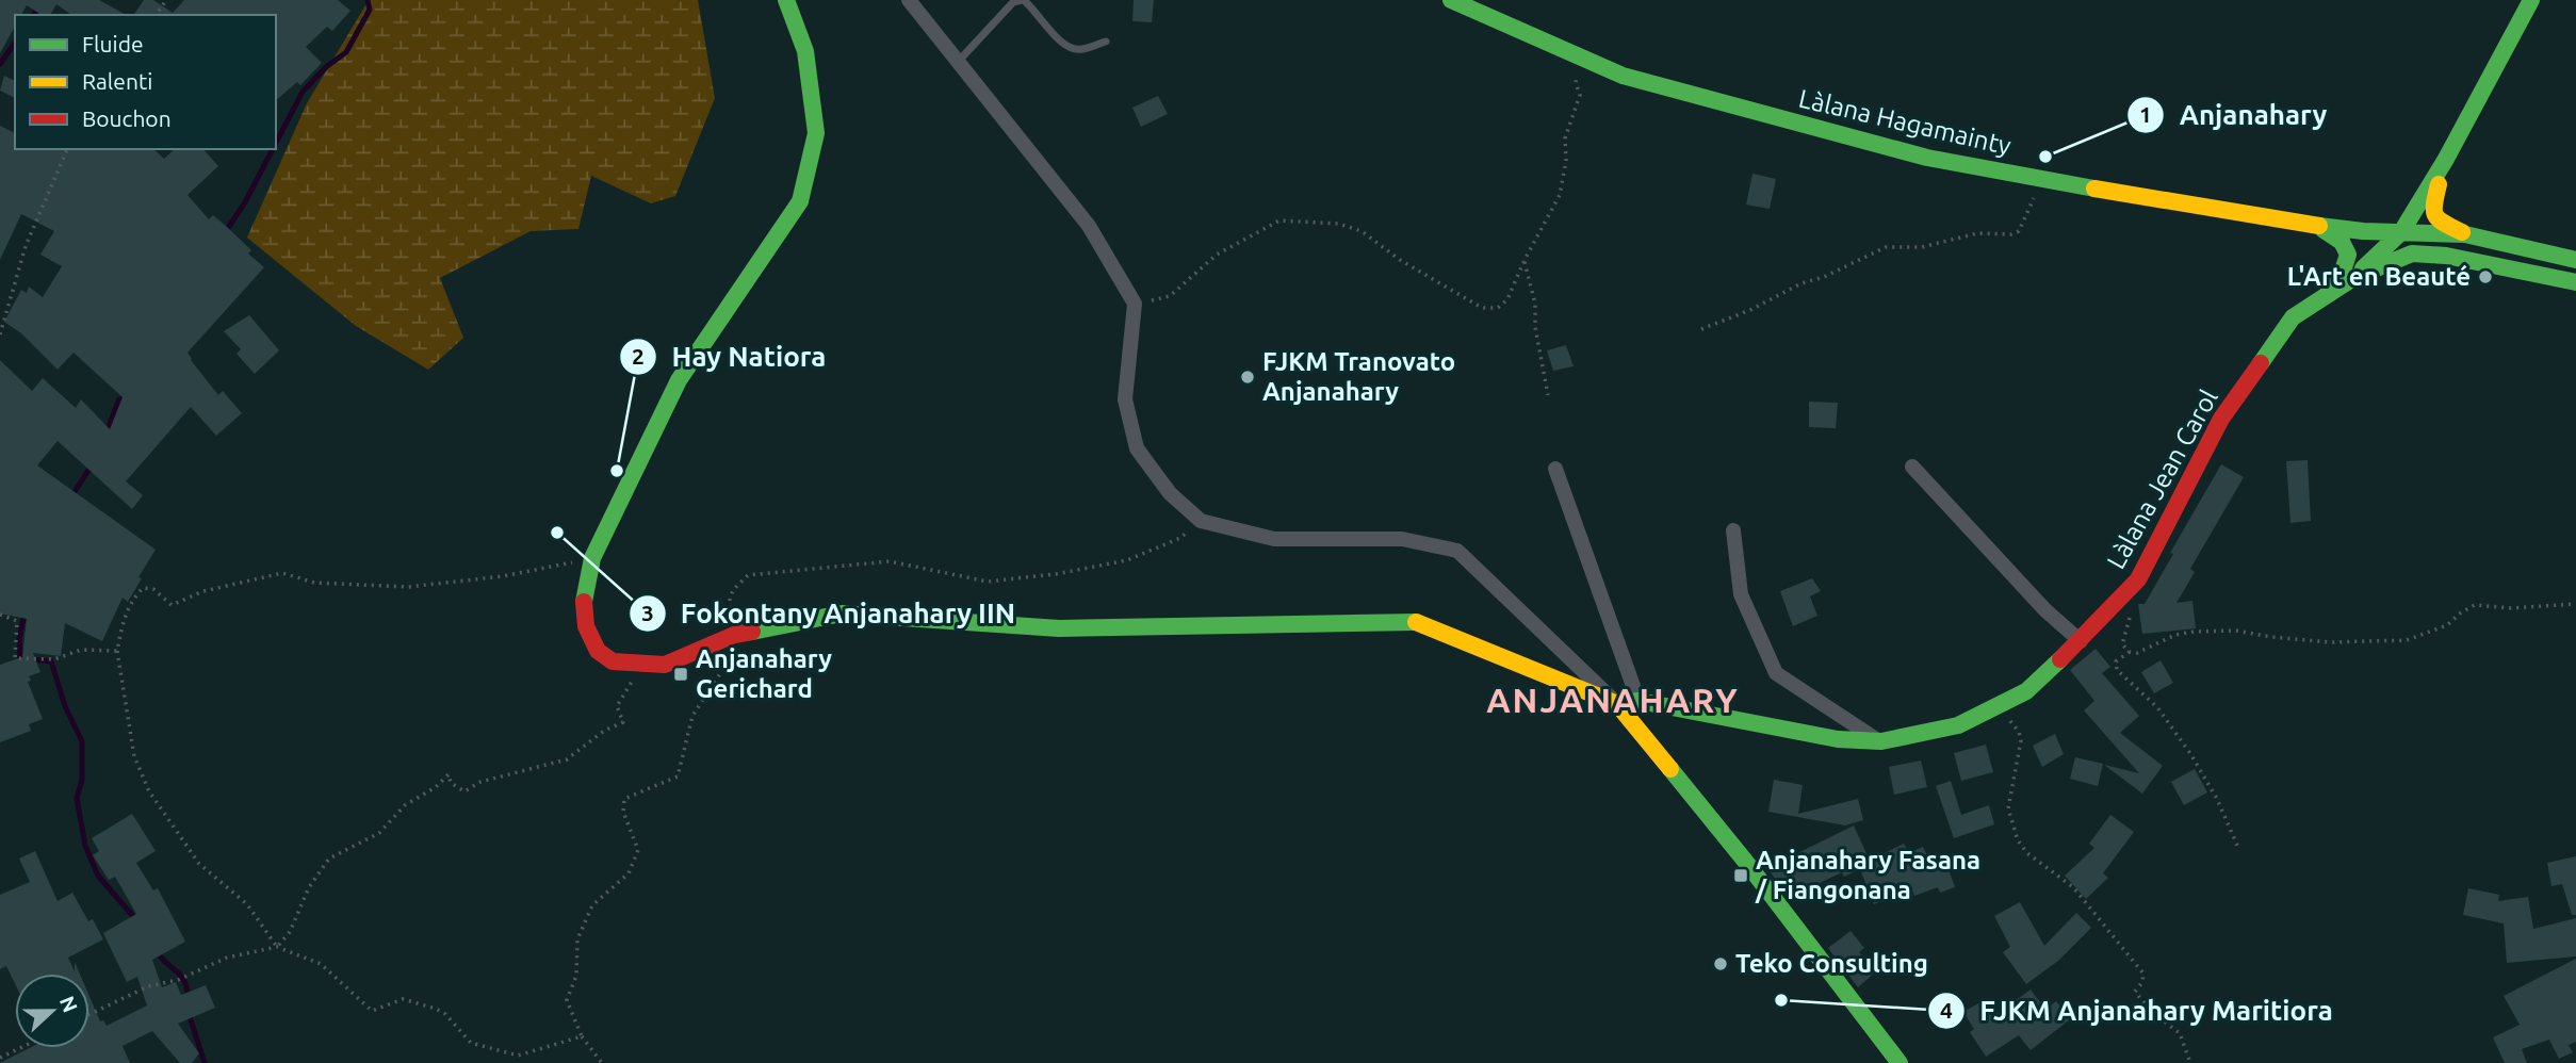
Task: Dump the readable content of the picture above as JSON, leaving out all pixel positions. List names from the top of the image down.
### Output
{
  "streets": {
    "main road": ["Làlana Hagamainty", "Làlana Jean Carol"]
  },
  "districts": ["ANJANAHARY"],
  "places": {
    "other": [
      "Anjanahary",
      "L'Art en Beauté",
      "FJKM Tranovato Anjanahary",
      "Hay Natiora",
      "Fokontany Anjanahary IIN",
      "Teko Consulting",
      "FJKM Anjanahary Maritiora"
    ],
    "transit": ["Anjanahary Gerichard", "Anjanahary Fasana / Fiangonana"]
  },
  "legend": ["Fluide", "Ralenti", "Bouchon"],
  "north": "right"
}
